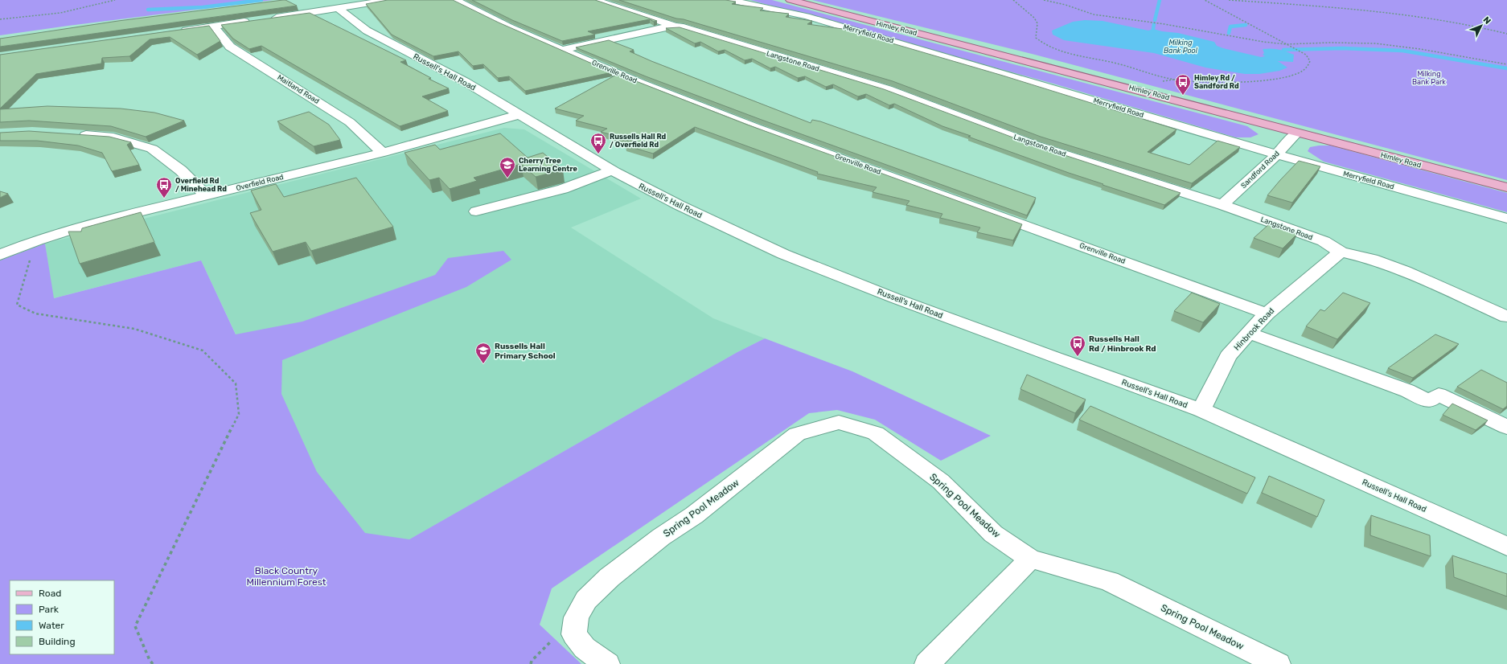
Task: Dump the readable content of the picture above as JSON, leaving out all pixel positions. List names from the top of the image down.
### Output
{
  "streets": {
    "main road": ["Himley Road"],
    "street": [
      "Merryfield Road",
      "Langstone Road",
      "Russell's Hall Road",
      "Grenville Road",
      "Maitland Road",
      "Sandford Road",
      "Overfield Road",
      "Hinbrook Road",
      "Spring Pool Meadow"
    ]
  },
  "crossings": [
    ["Himley Road", "Sandford Road"],
    ["Merryfield Road", "Sandford Road"],
    ["Langstone Road", "Grenville Road"],
    ["Langstone Road", "Sandford Road"],
    ["Langstone Road", "Hinbrook Road"],
    ["Russell's Hall Road", "Overfield Road"],
    ["Russell's Hall Road", "Hinbrook Road"],
    ["Grenville Road", "Hinbrook Road"],
    ["Maitland Road", "Overfield Road"]
  ],
  "water": ["Milking Bank Pool"],
  "parks": ["Milking Bank Park", "Black Country Millennium Forest"],
  "places": {
    "bus stop": [
      "Himley Rd / Sandford Rd",
      "Russells Hall Rd / Overfield Rd",
      "Overfield Rd / Minehead Rd",
      "Russells Hall Rd / Hinbrook Rd"
    ],
    "school or university": ["Cherry Tree Learning Centre", "Russells Hall Primary School"]
  },
  "legend": [
    "Road",
    "Park",
    "Water",
    "Building"
  ],
  "north": "top right"
}
